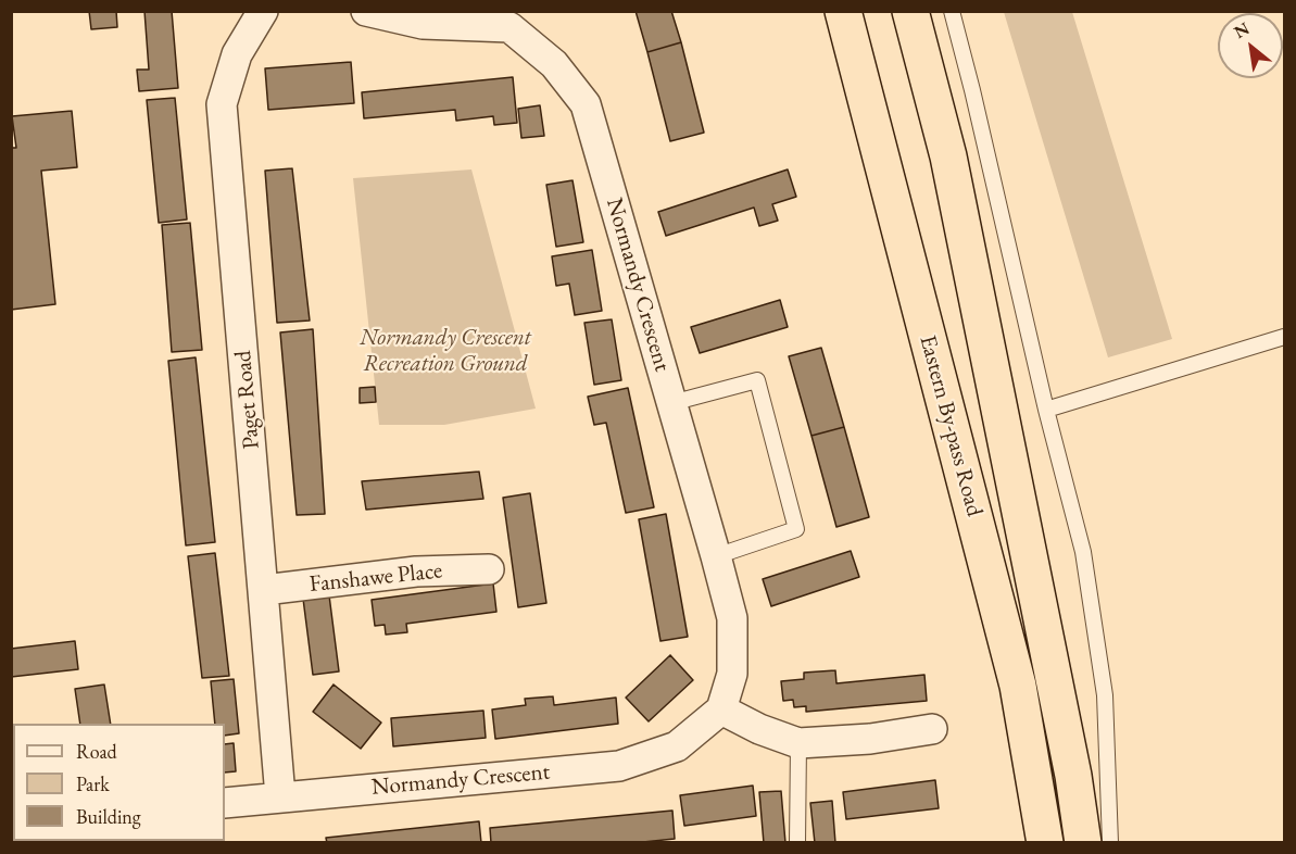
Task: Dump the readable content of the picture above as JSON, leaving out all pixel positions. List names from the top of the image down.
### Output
{
  "streets": {
    "highway": ["Eastern By-pass Road"],
    "street": ["Normandy Crescent", "Paget Road", "Fanshawe Place"]
  },
  "crossings": [
    ["Normandy Crescent", "Paget Road"],
    ["Paget Road", "Fanshawe Place"]
  ],
  "parks": ["Normandy Crescent Recreation Ground"],
  "legend": ["Road", "Park", "Building"],
  "north": "top left"
}
